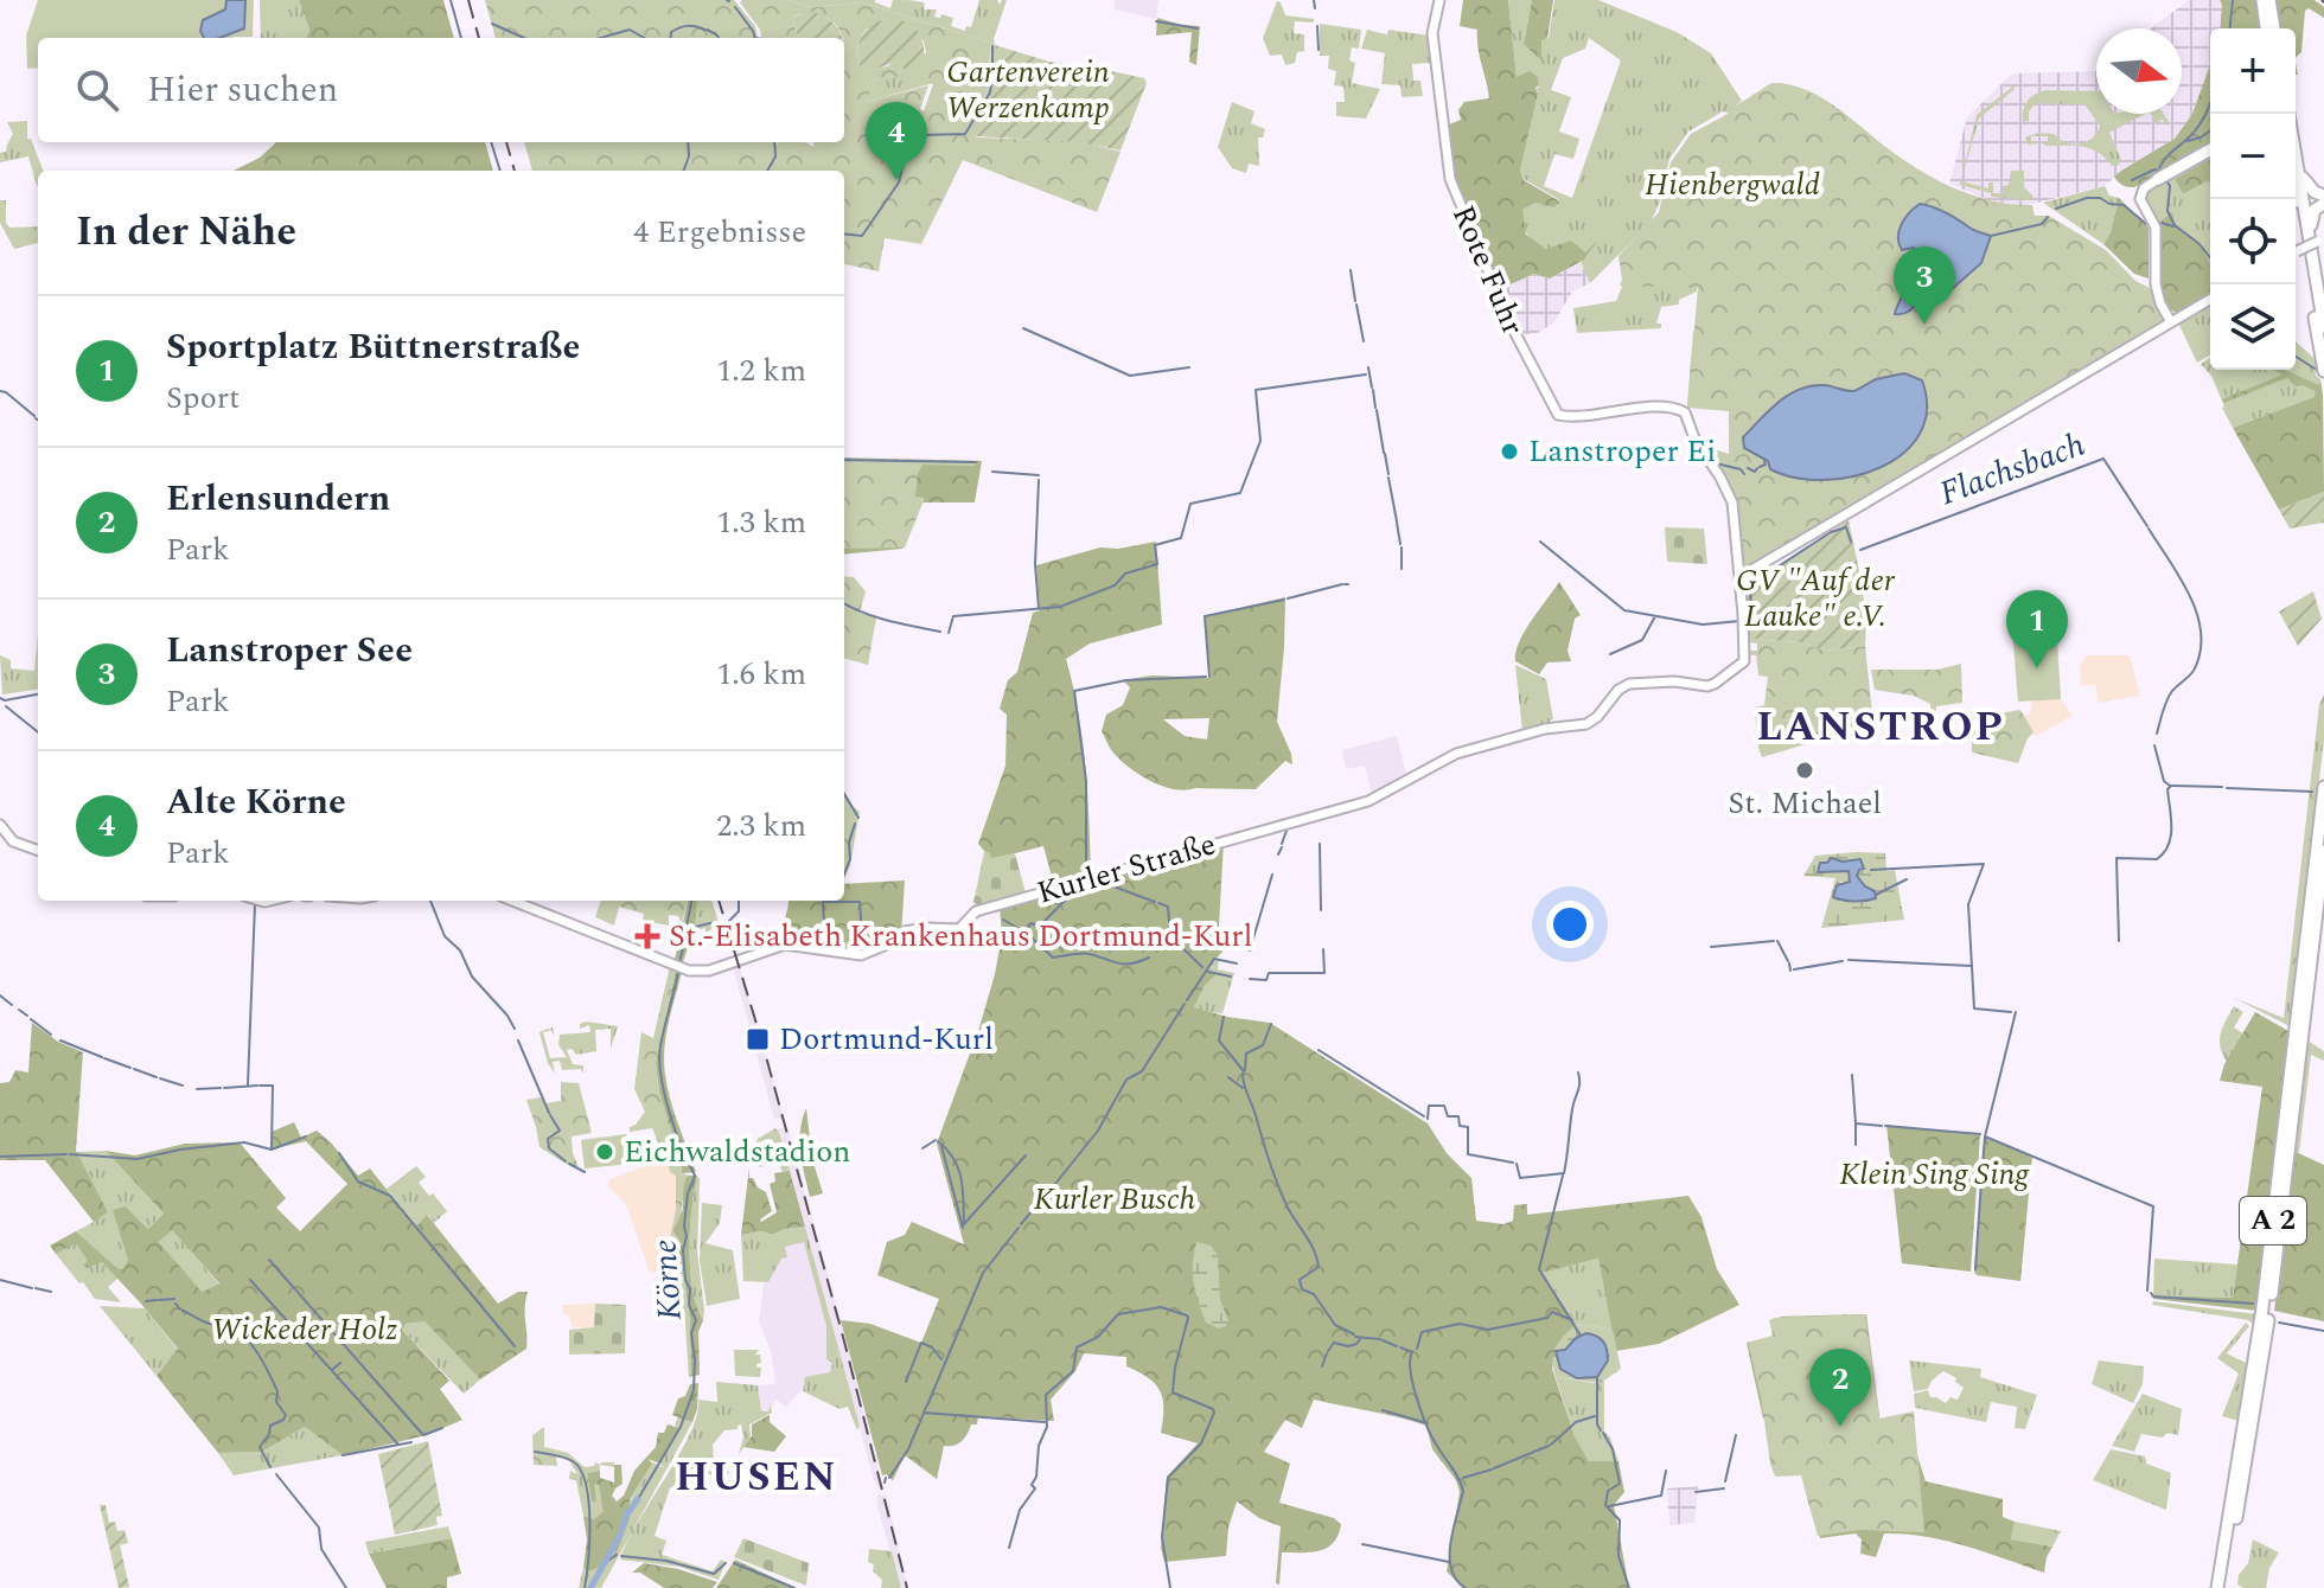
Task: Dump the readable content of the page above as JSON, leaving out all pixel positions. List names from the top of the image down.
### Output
{
  "streets": {
    "highway": ["A 2"],
    "main road": ["Rote Fuhr", "Kurler Straße"]
  },
  "crossings": [
    ["Rote Fuhr", "Kurler Straße"]
  ],
  "districts": ["LANSTROP", "HUSEN"],
  "water": ["Flachsbach", "Körne"],
  "parks": [
    "Gartenverein Werzenkamp",
    "Hienbergwald",
    "GV \"Auf der Lauke\" e.V.",
    "Klein Sing Sing",
    "Kurler Busch",
    "Wickeder Holz"
  ],
  "places": {
    "other": ["Lanstroper Ei", "St. Michael", "Eichwaldstadion"],
    "health": ["St.-Elisabeth Krankenhaus Dortmund-Kurl"],
    "transit": ["Dortmund-Kurl"]
  },
  "north": "right",
  "page": {
    "map_buttons": ["+", "−"],
    "search": "Hier suchen",
    "pins": [
      "4",
      "3",
      "1",
      "2"
    ],
    "heading": ["In der Nähe", "4 Ergebnisse"],
    "list": [
      {
        "mark": "1",
        "name": "Sportplatz Büttnerstraße",
        "note": "Sport",
        "value": "1.2 km"
      },
      {
        "mark": "2",
        "name": "Erlensundern",
        "note": "Park",
        "value": "1.3 km"
      },
      {
        "mark": "3",
        "name": "Lanstroper See",
        "note": "Park",
        "value": "1.6 km"
      },
      {
        "mark": "4",
        "name": "Alte Körne",
        "note": "Park",
        "value": "2.3 km"
      }
    ]
  }
}
